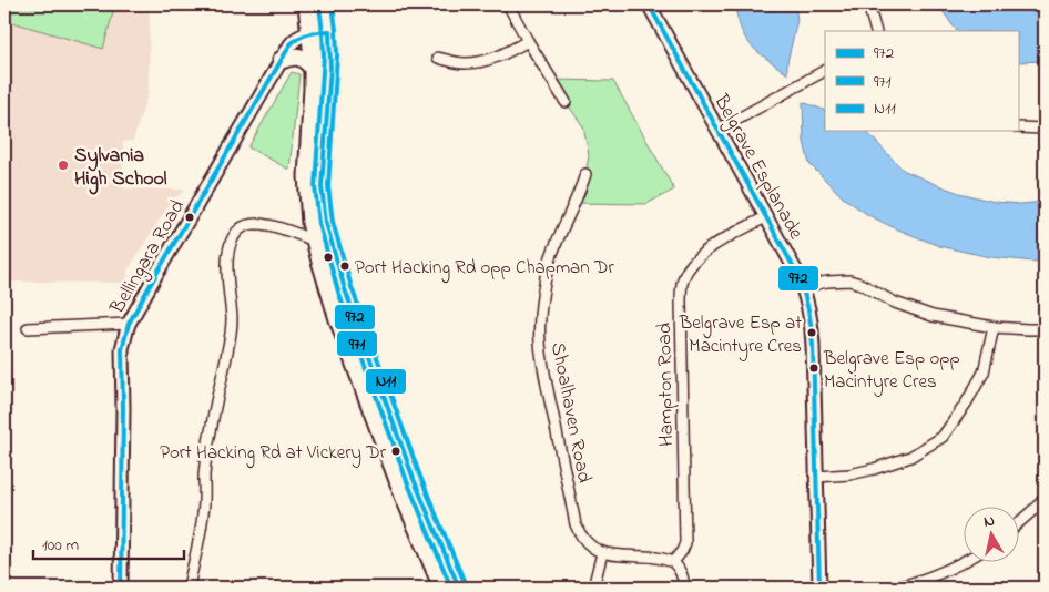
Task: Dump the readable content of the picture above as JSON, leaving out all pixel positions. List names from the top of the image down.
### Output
{
  "streets": {
    "street": [
      "Belgrave Esplanade",
      "Bellingara Road",
      "Hampton Road",
      "Shoalhaven Road"
    ]
  },
  "crossings": [
    ["Belgrave Esplanade", "Hampton Road"]
  ],
  "places": [
    "Sylvania High School",
    "Port Hacking Rd opp Chapman Dr",
    "Belgrave Esp at Macintyre Cres",
    "Belgrave Esp opp Macintyre Cres",
    "Port Hacking Rd at Vickery Dr"
  ],
  "lines": ["transit line 972", "transit line N11", "transit line 971"],
  "legend": ["972", "971", "N11"],
  "scale_bar": "100 m",
  "north": "top"
}
